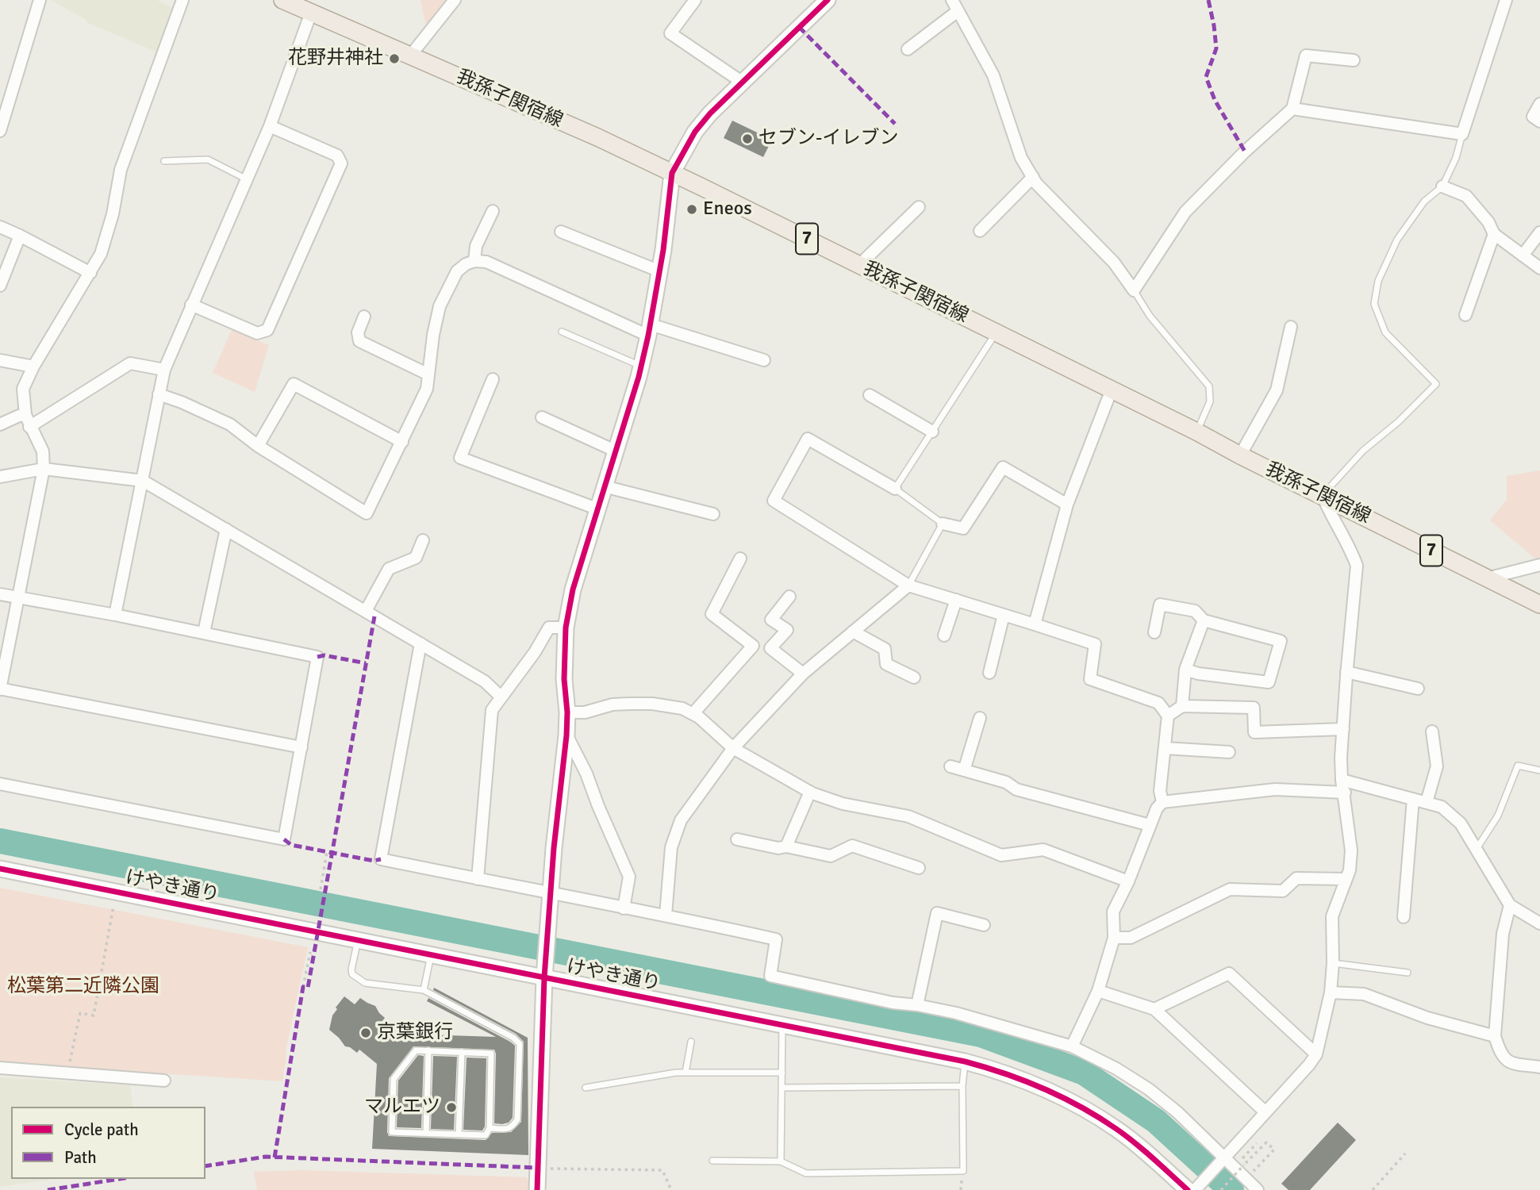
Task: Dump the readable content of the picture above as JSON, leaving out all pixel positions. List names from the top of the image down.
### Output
{
  "streets": {
    "main road": ["我孫子関宿線", "7"],
    "street": ["けやき通り"]
  },
  "parks": ["松葉第二近隣公園"],
  "places": [
    "花野井神社",
    "セブン-イレブン",
    "Eneos",
    "京葉銀行",
    "マルエツ"
  ],
  "legend": ["Cycle path", "Path"]
}
